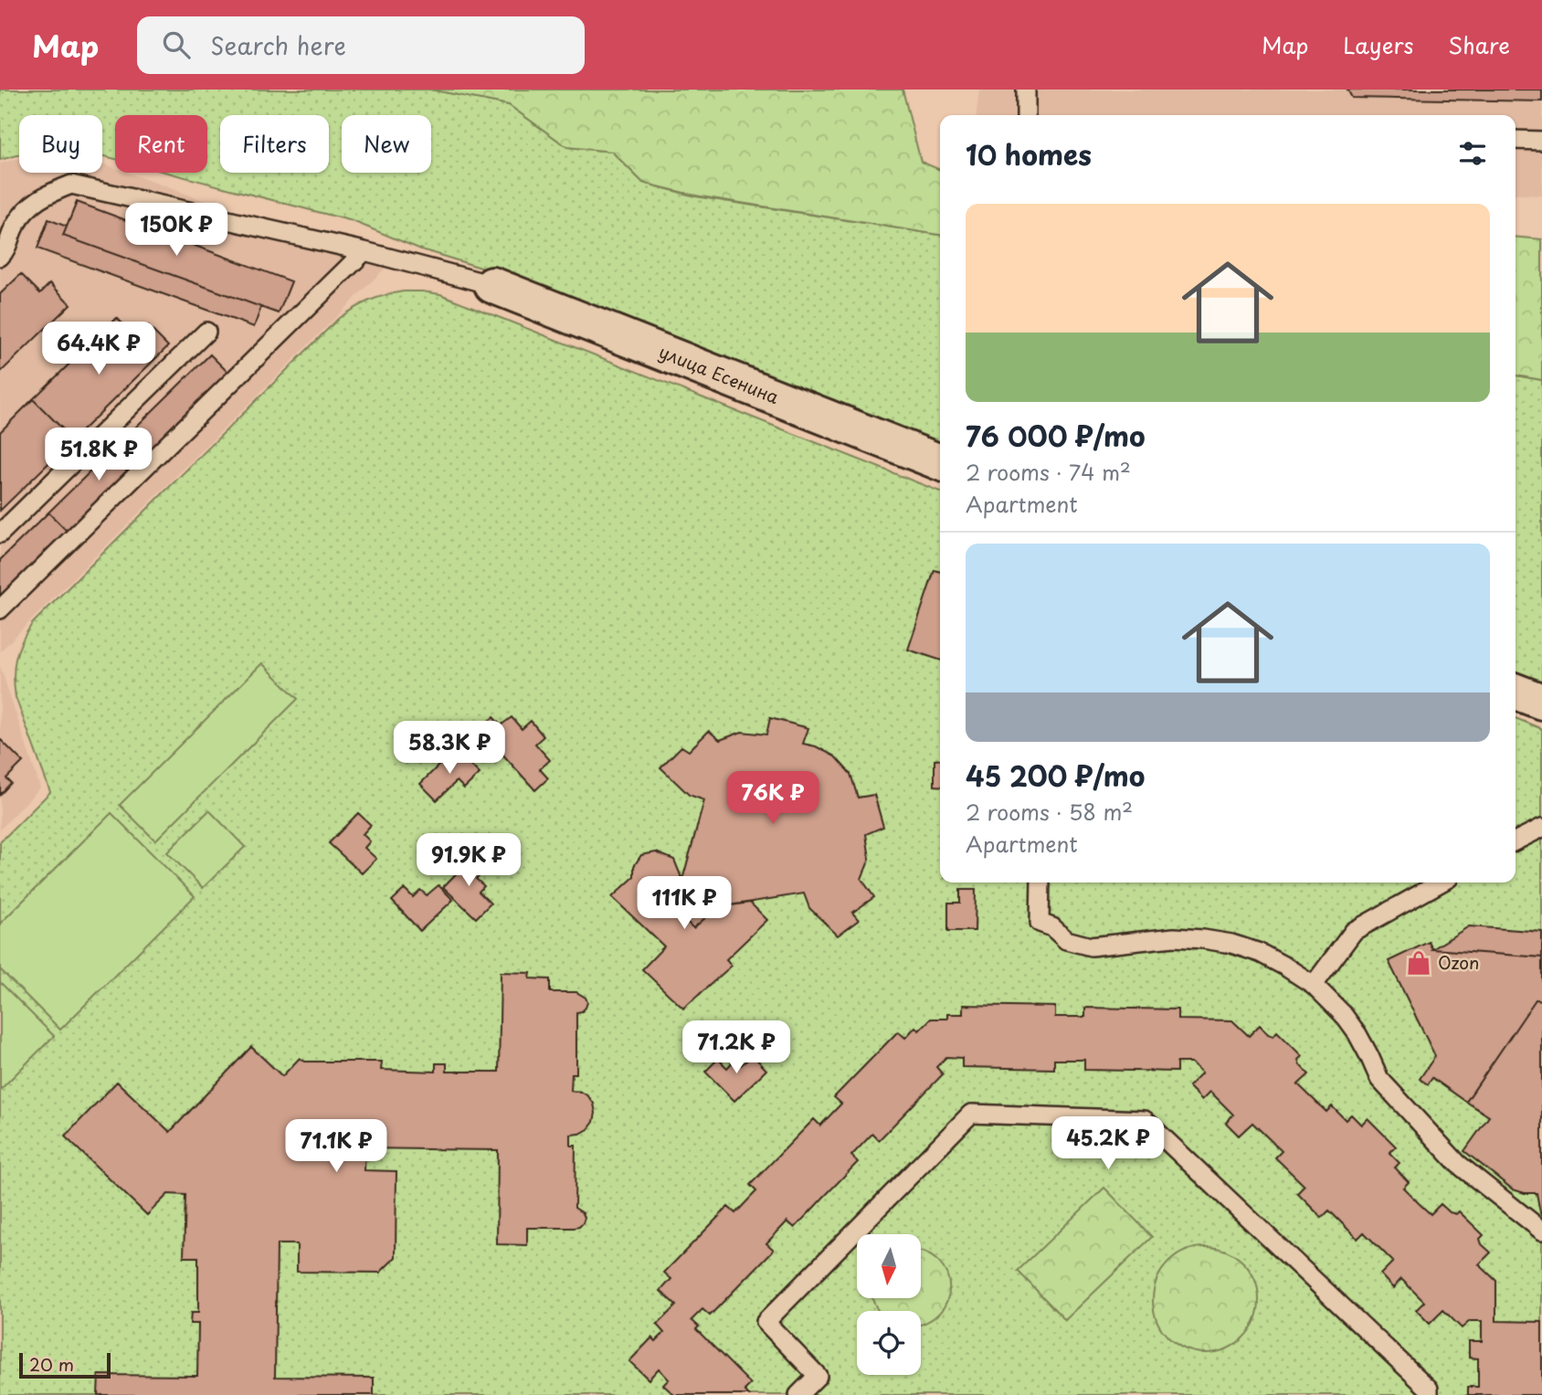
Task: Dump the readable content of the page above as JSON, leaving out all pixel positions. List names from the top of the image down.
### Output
{
  "streets": {
    "street": ["улица Есенина"]
  },
  "places": {
    "shop": ["Ozon"]
  },
  "scale_bar": "20 m",
  "north": "bottom",
  "page": {
    "header": "Map",
    "search": "Search here",
    "nav": ["Map", "Layers", "Share"],
    "chip": [
      "Buy",
      "Rent",
      "Filters",
      "New"
    ],
    "heading": "10 homes",
    "list": [
      {
        "name": "76 000 ₽/mo",
        "note": "2 rooms · 74 m² · Apartment"
      },
      {
        "name": "45 200 ₽/mo",
        "note": "2 rooms · 58 m² · Apartment"
      }
    ],
    "price": [
      "150K ₽",
      "64.4K ₽",
      "51.8K ₽",
      "58.3K ₽",
      "76K ₽",
      "91.9K ₽",
      "111K ₽",
      "71.2K ₽",
      "45.2K ₽",
      "71.1K ₽"
    ],
    "scale": "20 m"
  }
}
